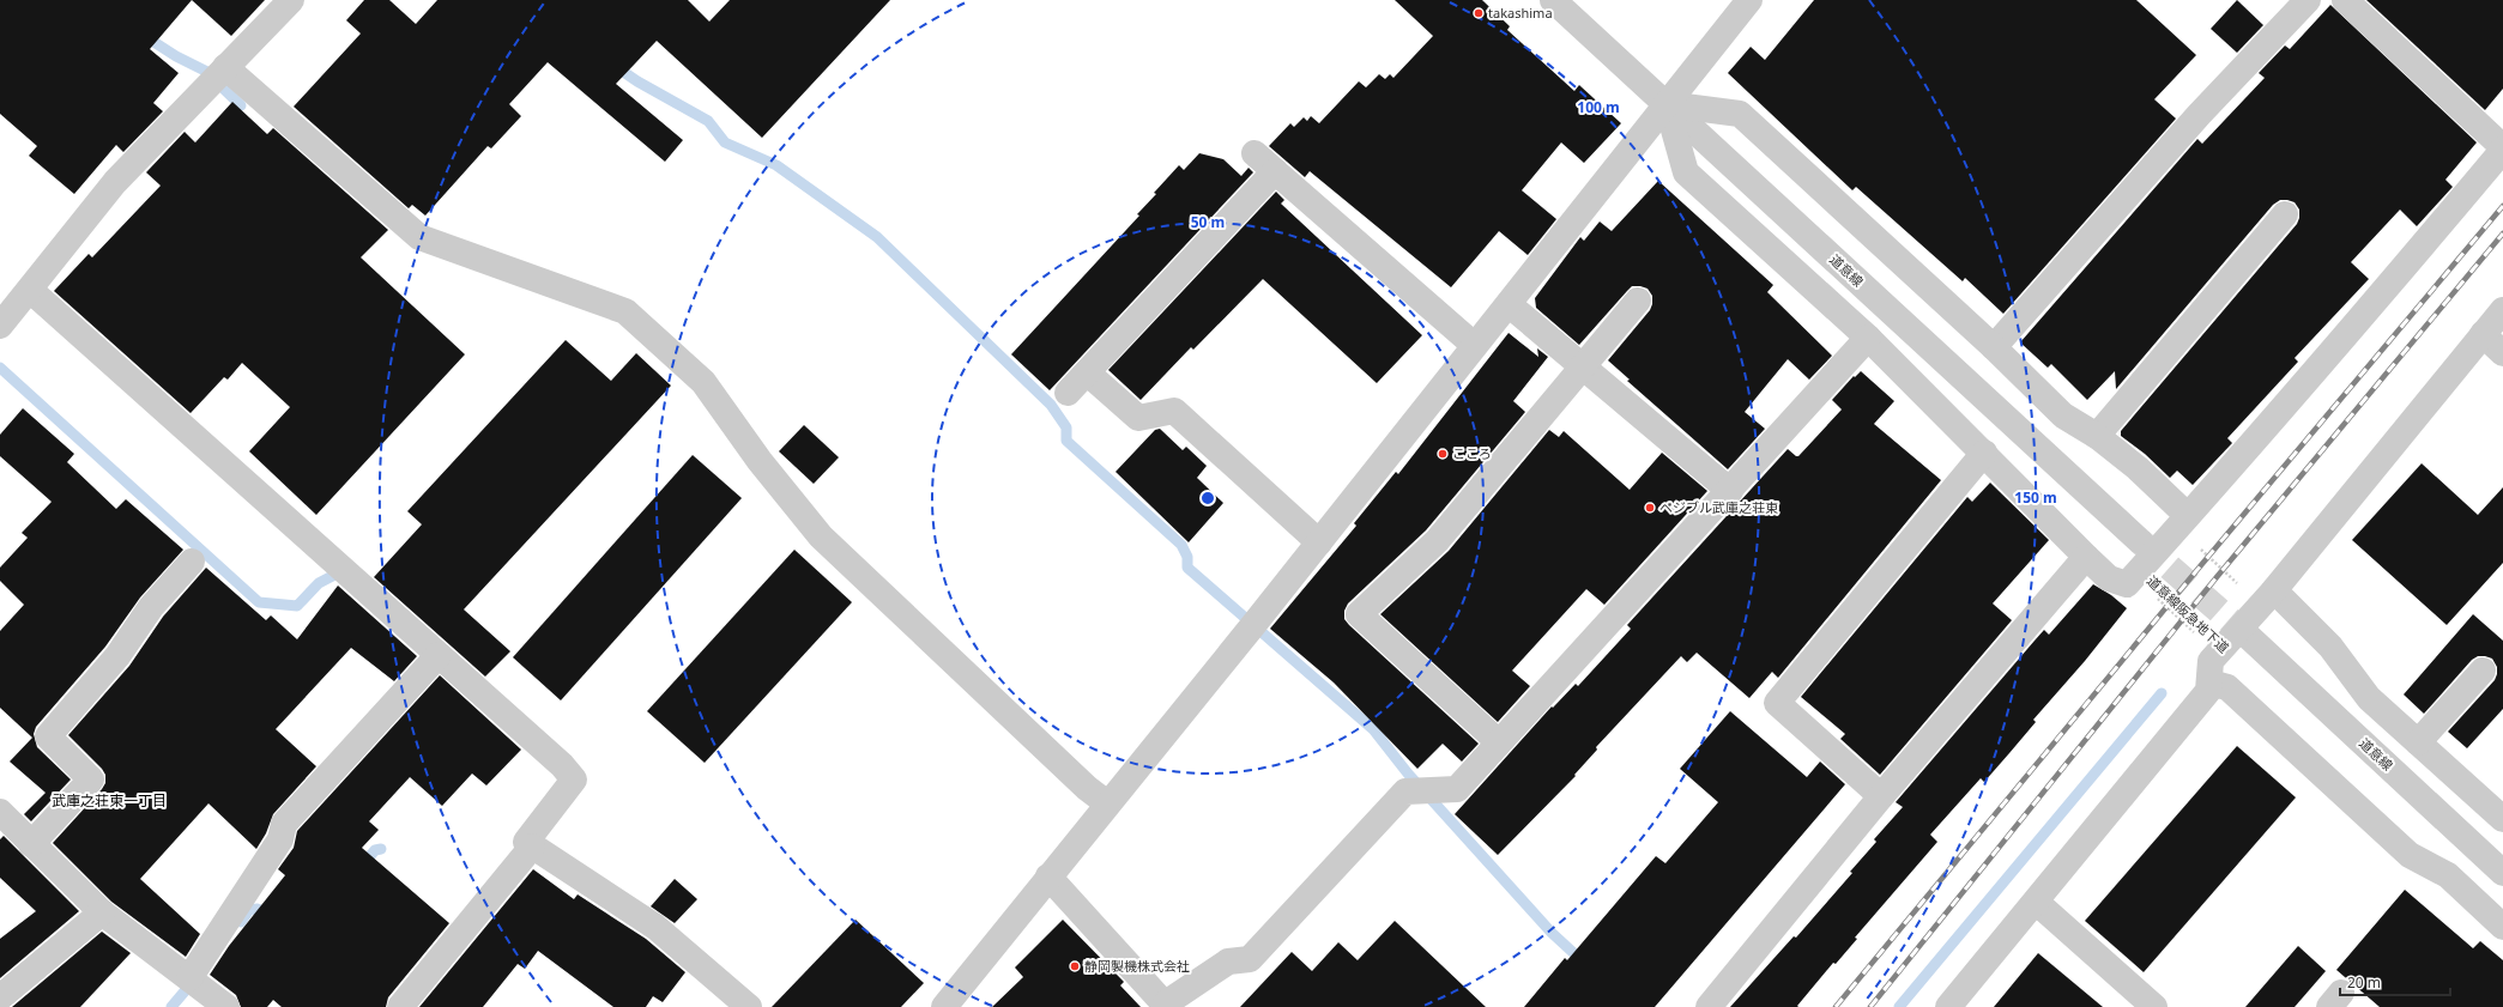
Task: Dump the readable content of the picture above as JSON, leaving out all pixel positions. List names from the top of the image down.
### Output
{
  "streets": {
    "street": ["道意線"],
    "path": ["道意線阪急地下道"]
  },
  "districts": ["武庫之荘東一丁目"],
  "places": [
    "takashima",
    "こころ",
    "ペジブル武庫之荘東",
    "静岡製機株式会社"
  ],
  "scale_bar": "20 m",
  "rings": ["100 m", "50 m", "150 m"]
}
